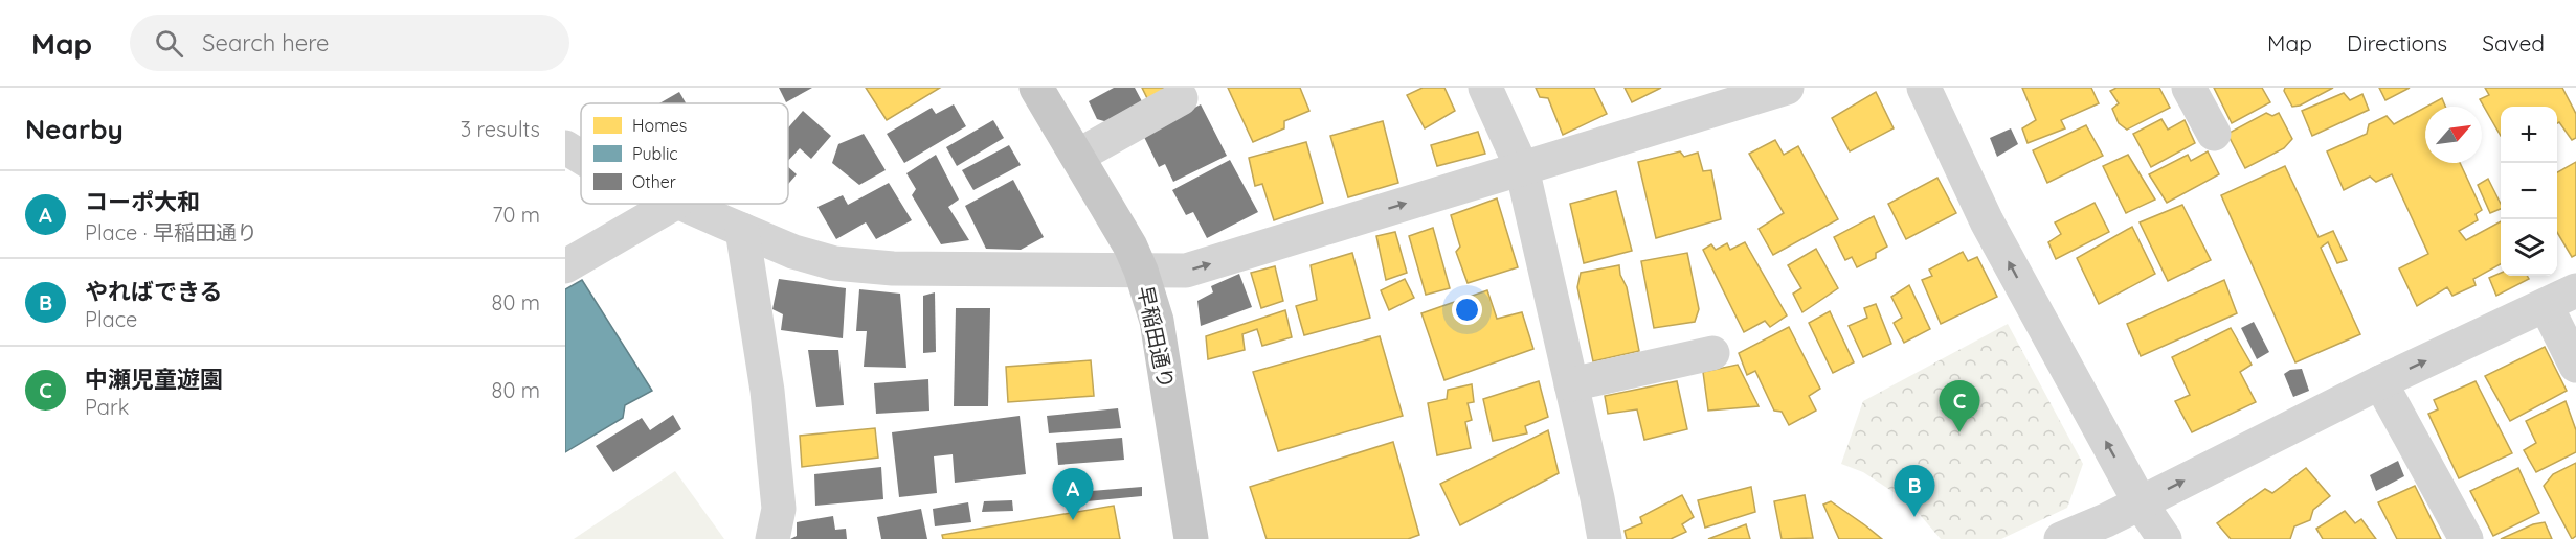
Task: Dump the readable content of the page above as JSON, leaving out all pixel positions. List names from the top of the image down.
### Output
{
  "streets": {
    "main road": ["早稲田通り"]
  },
  "legend": ["Homes", "Public", "Other"],
  "north": "top right",
  "page": {
    "header": "Map",
    "search": "Search here",
    "nav": ["Map", "Directions", "Saved"],
    "heading": ["Nearby", "3 results"],
    "map_buttons": ["+", "−"],
    "list": [
      {
        "mark": "A",
        "name": "コーポ大和",
        "note": "Place · 早稲田通り",
        "value": "70 m"
      },
      {
        "mark": "B",
        "name": "やればできる",
        "note": "Place",
        "value": "80 m"
      },
      {
        "mark": "C",
        "name": "中瀬児童遊園",
        "note": "Park",
        "value": "80 m"
      }
    ],
    "pins": ["C", "B", "A"]
  }
}
